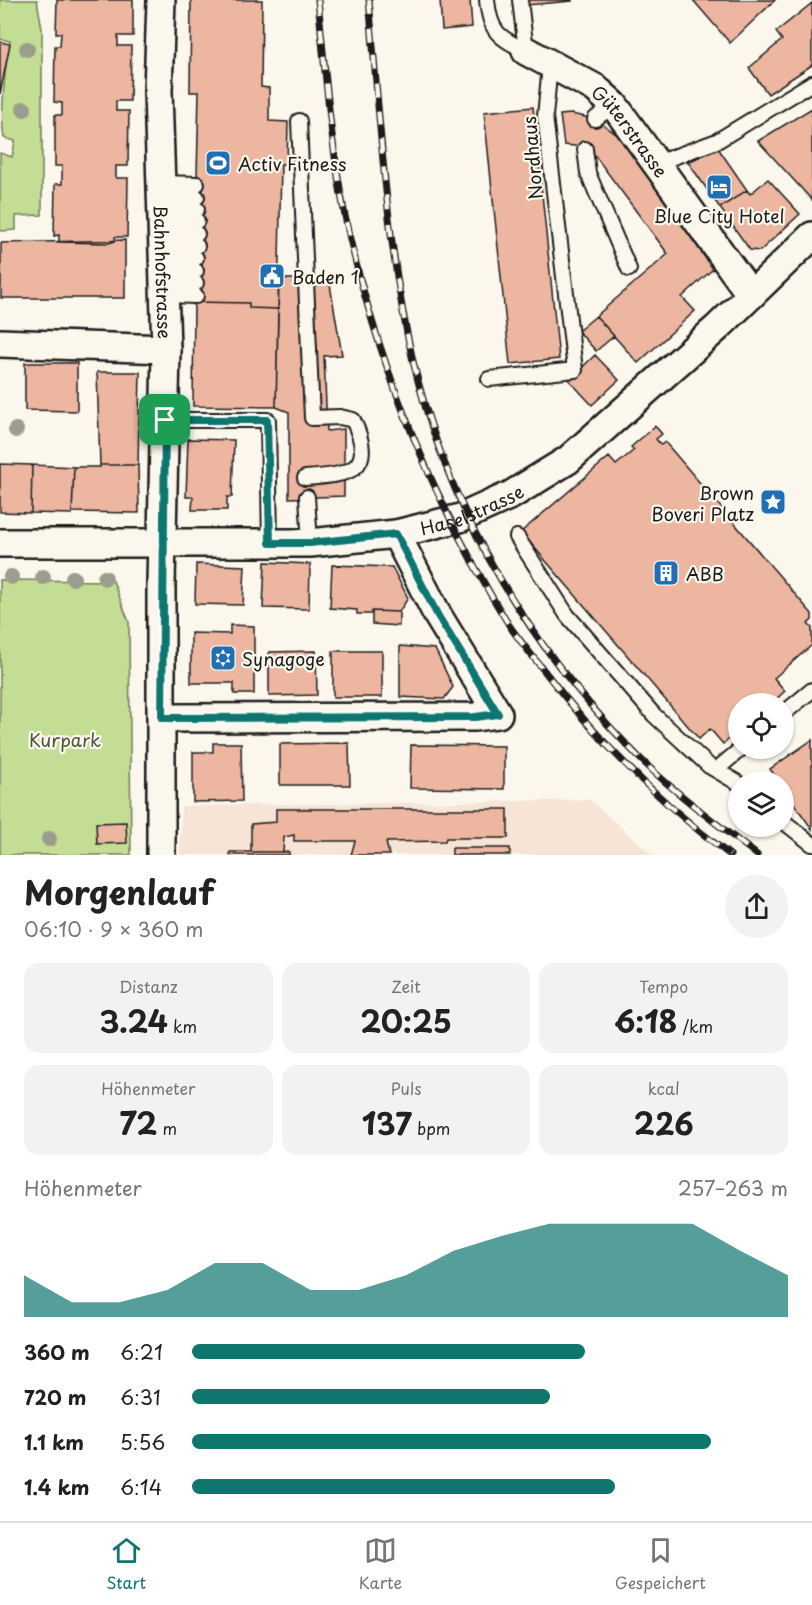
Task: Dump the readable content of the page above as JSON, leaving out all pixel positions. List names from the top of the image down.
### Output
{
  "streets": {
    "street": ["Güterstrasse", "Bahnhofstrasse", "Haselstrasse"],
    "lane": ["Nordhaus"]
  },
  "crossings": [
    ["Güterstrasse", "Nordhaus"],
    ["Güterstrasse", "Haselstrasse"],
    ["Bahnhofstrasse", "Haselstrasse"]
  ],
  "parks": ["Kurpark"],
  "places": {
    "sports": ["Activ Fitness"],
    "hotel": ["Blue City Hotel"],
    "public building": ["Baden 1"],
    "place": ["Brown Boveri Platz"],
    "building": ["ABB"],
    "synagogue": ["Synagoge"]
  },
  "page": {
    "heading": ["Morgenlauf", "06:10 · 9 × 360 m"],
    "stats": [
      ["Distanz", "3.24 km"],
      ["Zeit", "20:25"],
      ["Tempo", "6:18 /km"],
      ["Höhenmeter", "72 m"],
      ["Puls", "137 bpm"],
      ["kcal", "226"]
    ],
    "chart": ["Höhenmeter", "257–263 m"],
    "list": [
      {
        "name": "360 m",
        "note": "6:21"
      },
      {
        "name": "720 m",
        "note": "6:31"
      },
      {
        "name": "1.1 km",
        "note": "5:56"
      },
      {
        "name": "1.4 km",
        "note": "6:14"
      }
    ],
    "tabs": ["Start", "Karte", "Gespeichert"]
  }
}
